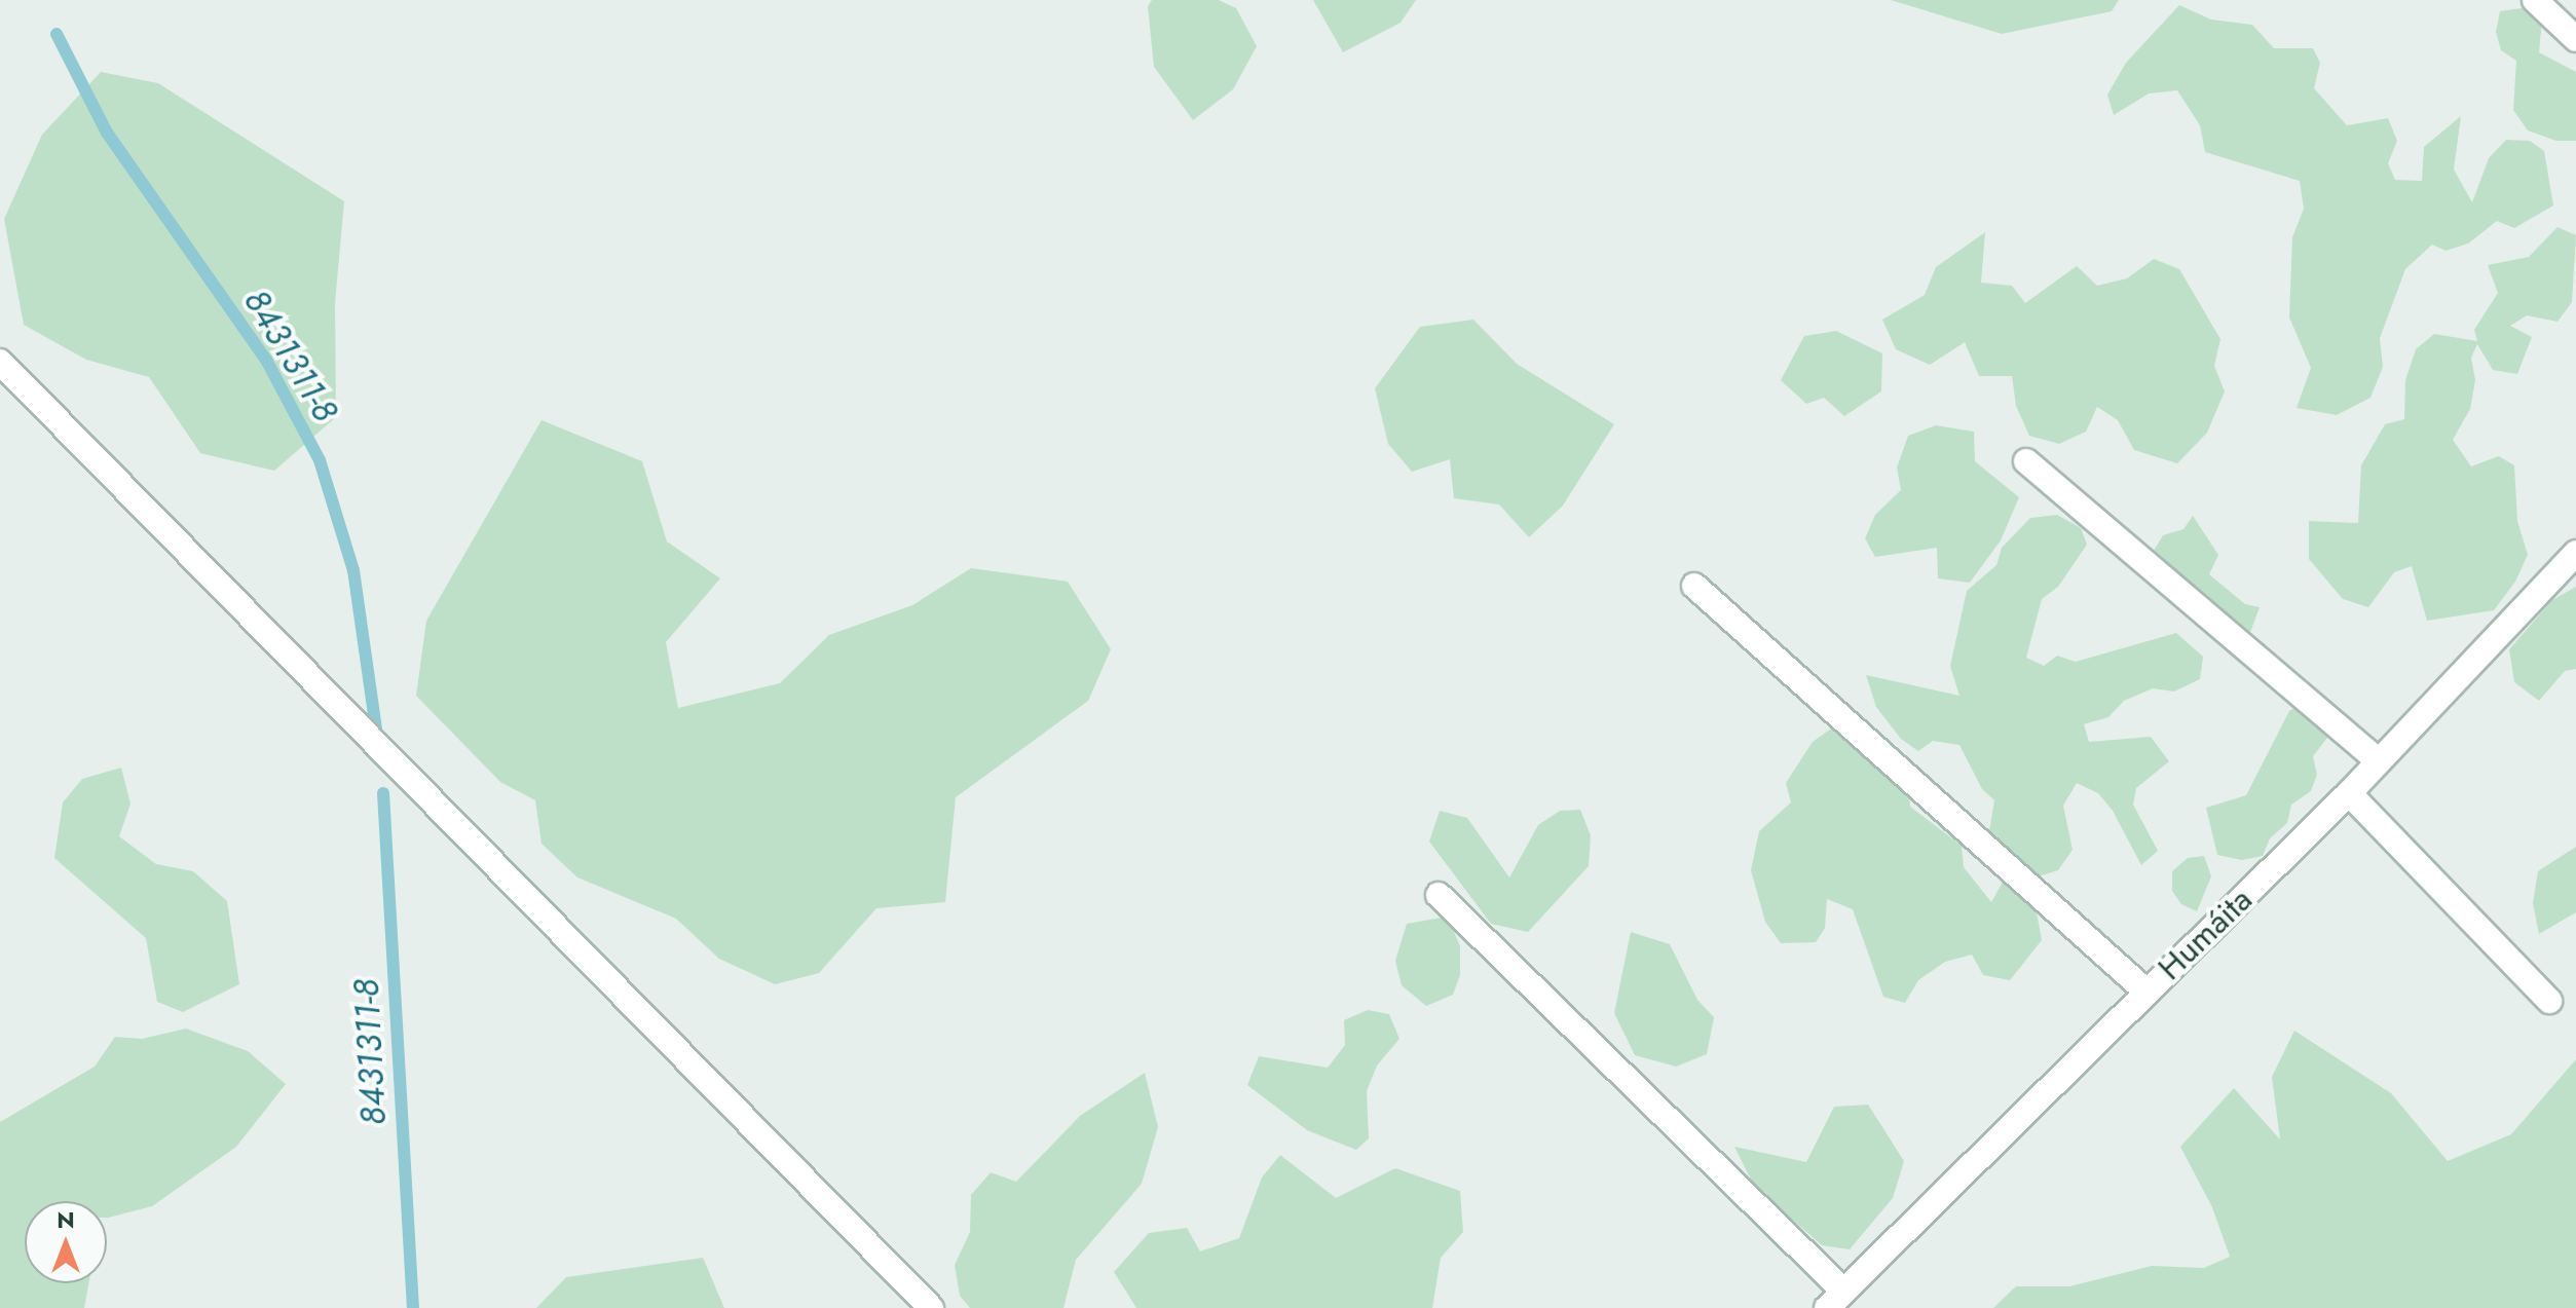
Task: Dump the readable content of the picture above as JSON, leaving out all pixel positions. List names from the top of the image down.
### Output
{
  "streets": {
    "street": ["Humáita"]
  },
  "water": ["8431311-8"],
  "north": "top"
}
